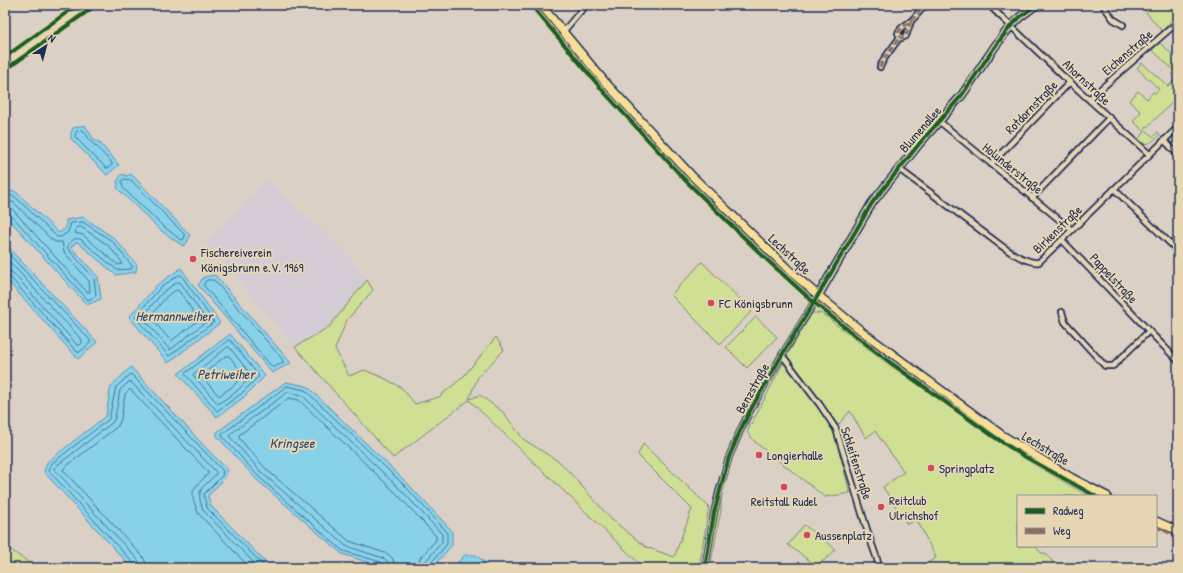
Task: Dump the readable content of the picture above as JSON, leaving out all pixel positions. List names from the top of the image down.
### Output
{
  "streets": {
    "main road": ["Lechstraße"],
    "street": [
      "Eichenstraße",
      "Ahornstraße",
      "Rotdornstraße",
      "Blumenallee",
      "Holunderstraße",
      "Birkenstraße",
      "Pappelstraße",
      "Benzstraße",
      "Schleifenstraße"
    ]
  },
  "crossings": [
    ["Eichenstraße", "Ahornstraße"],
    ["Ahornstraße", "Rotdornstraße"],
    ["Ahornstraße", "Blumenallee"],
    ["Ahornstraße", "Birkenstraße"],
    ["Rotdornstraße", "Holunderstraße"],
    ["Blumenallee", "Holunderstraße"],
    ["Blumenallee", "Birkenstraße"],
    ["Blumenallee", "Lechstraße"],
    ["Blumenallee", "Benzstraße"],
    ["Holunderstraße", "Birkenstraße"],
    ["Birkenstraße", "Pappelstraße"],
    ["Lechstraße", "Benzstraße"],
    ["Benzstraße", "Schleifenstraße"]
  ],
  "water": ["Hermannweiher", "Petriweiher", "Kringsee"],
  "places": [
    "Fischereiverein Königsbrunn e.V. 1969",
    "FC Königsbrunn",
    "Longierhalle",
    "Springplatz",
    "Reitstall Rudel",
    "Reitclub Ulrichshof",
    "Aussenplatz"
  ],
  "legend": ["Radweg", "Weg"],
  "north": "top right"
}
